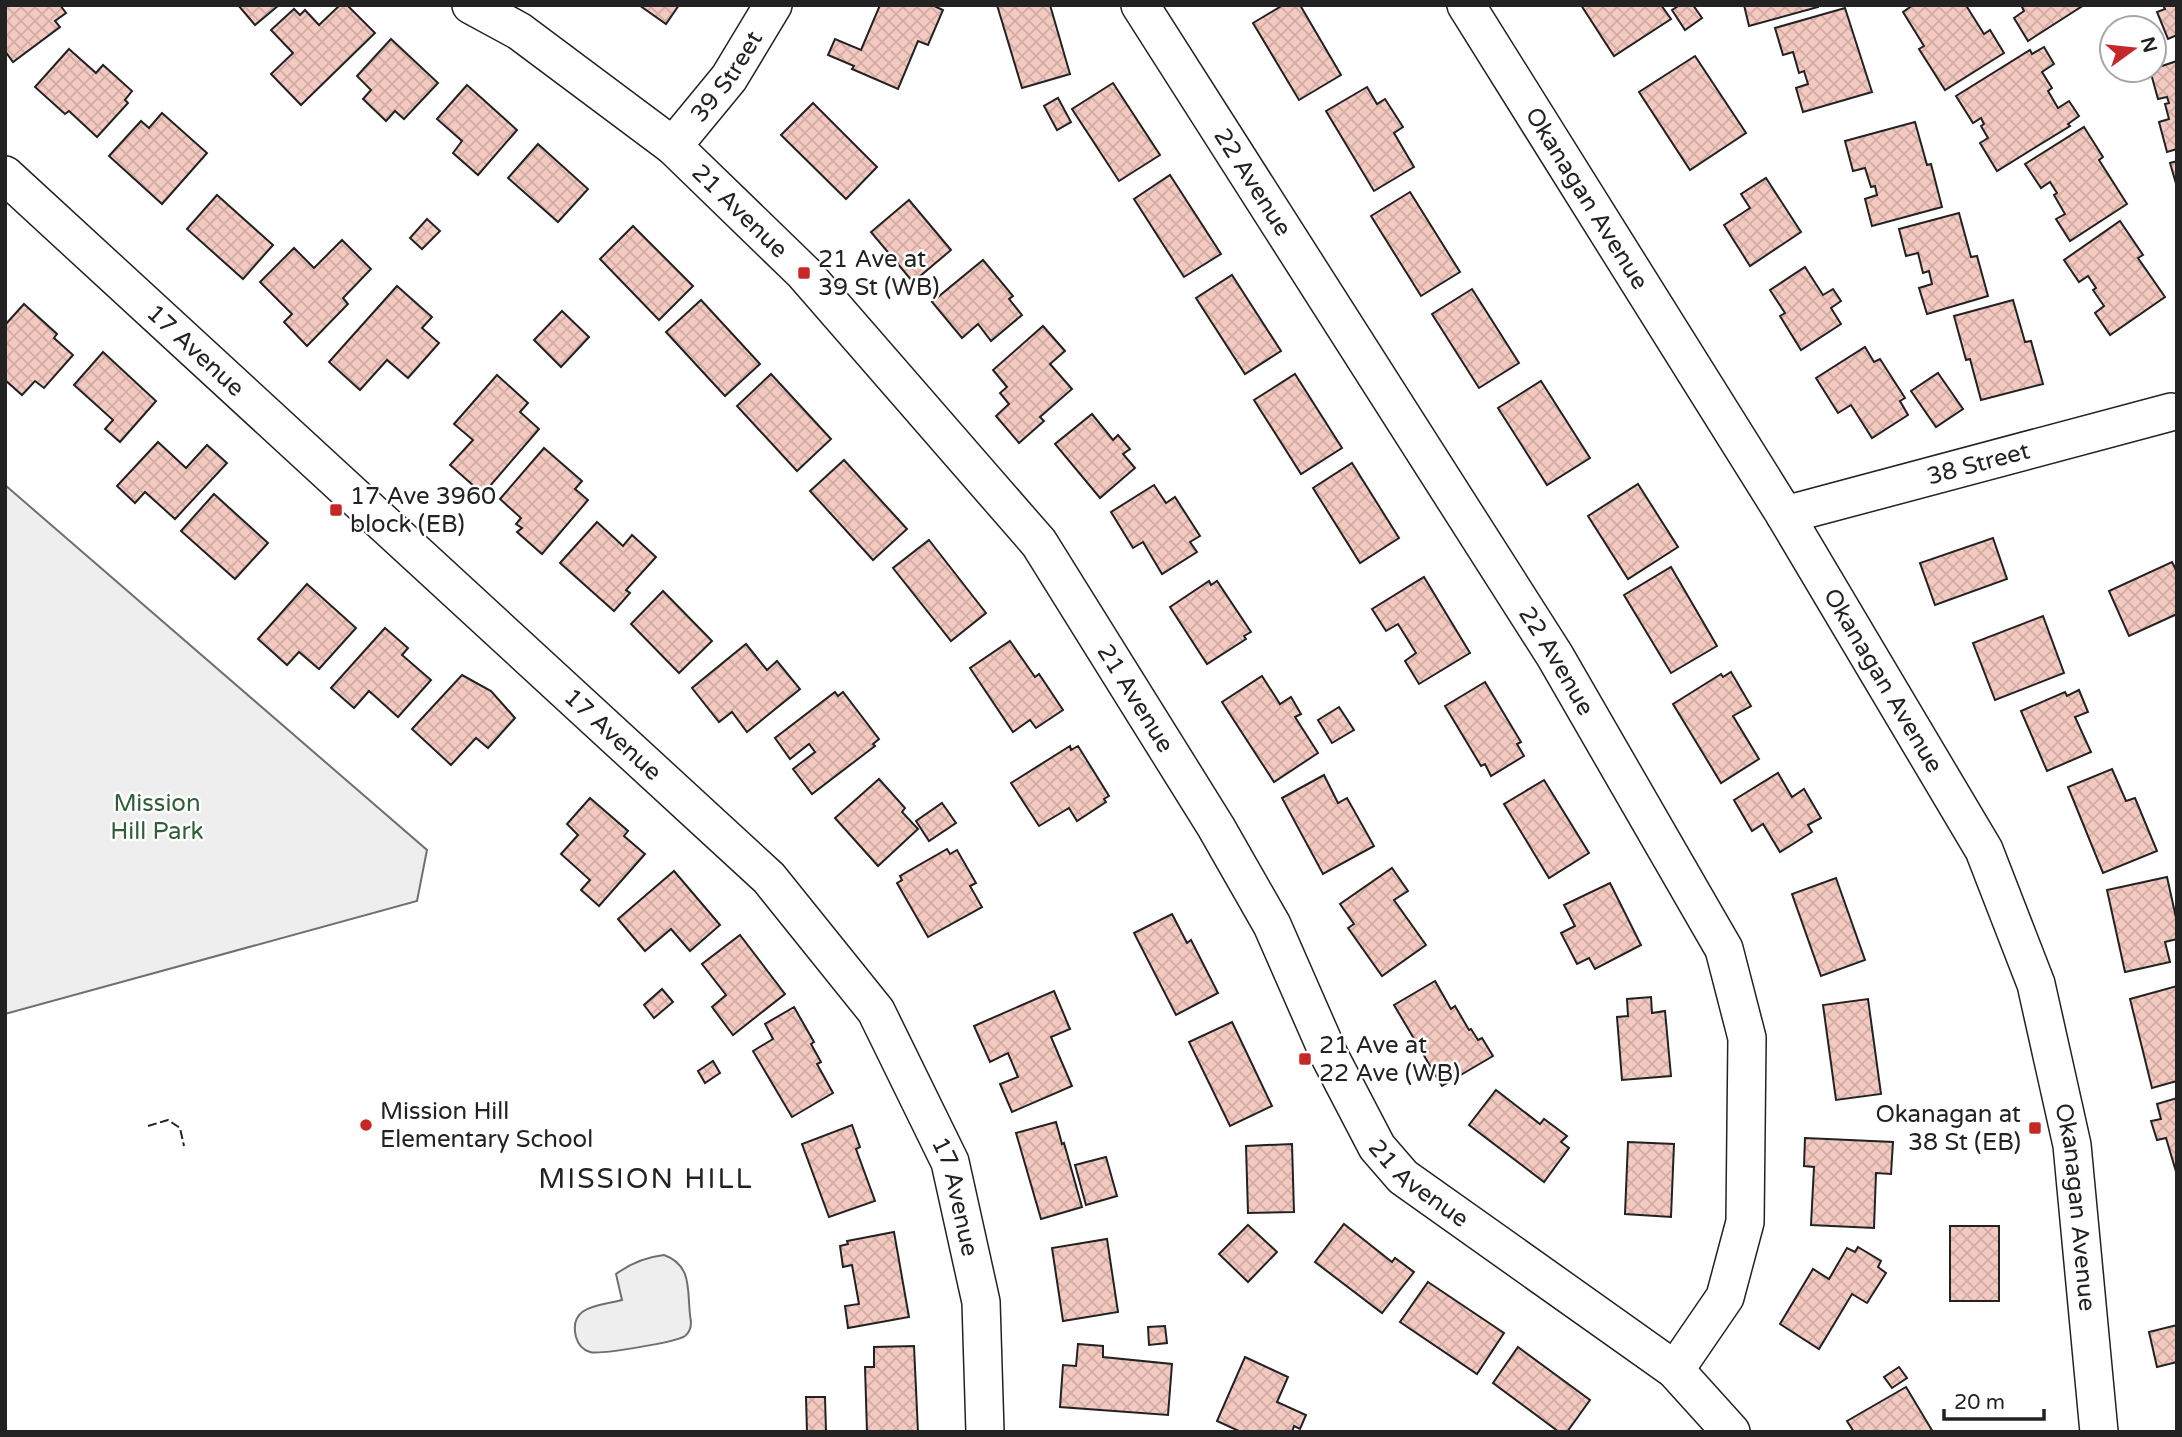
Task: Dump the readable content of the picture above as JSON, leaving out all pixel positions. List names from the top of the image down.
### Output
{
  "streets": {
    "street": [
      "39 Street",
      "22 Avenue",
      "Okanagan Avenue",
      "21 Avenue",
      "17 Avenue",
      "38 Street"
    ]
  },
  "crossings": [
    ["39 Street", "21 Avenue"],
    ["22 Avenue", "21 Avenue"],
    ["Okanagan Avenue", "38 Street"]
  ],
  "districts": ["MISSION HILL"],
  "parks": ["Mission Hill Park"],
  "places": {
    "transit": [
      "21 Ave at 39 St (WB)",
      "17 Ave 3960 block (EB)",
      "21 Ave at 22 Ave (WB)",
      "Okanagan at 38 St (EB)"
    ],
    "other": ["Mission Hill Elementary School"]
  },
  "scale_bar": "20 m",
  "north": "right"
}
